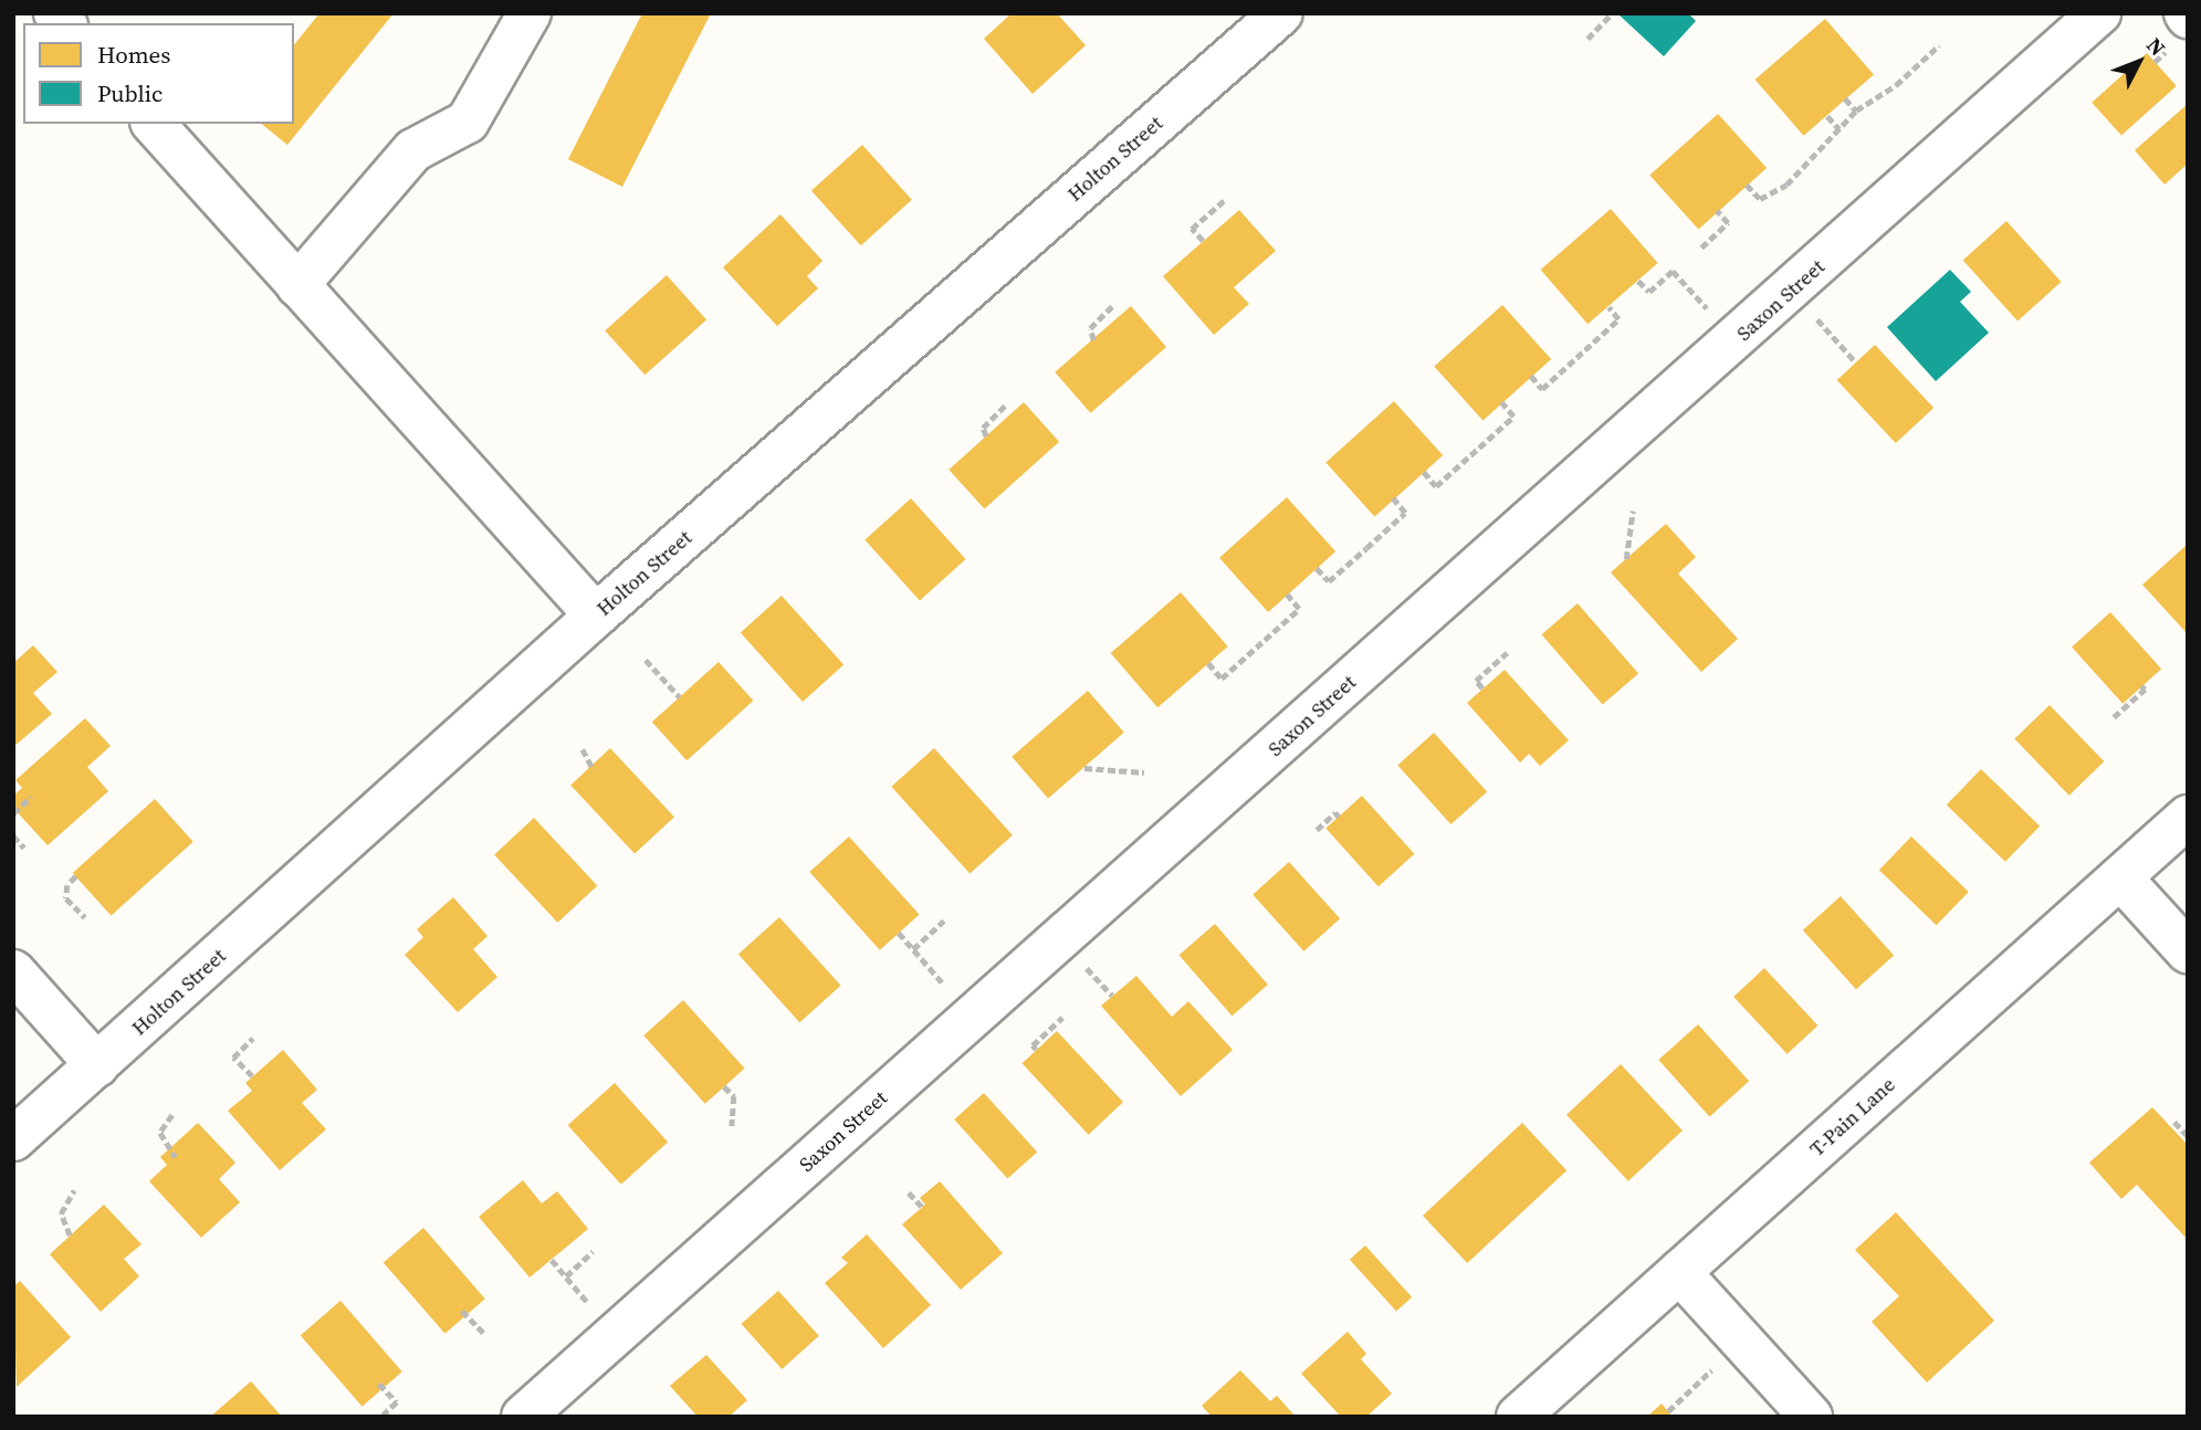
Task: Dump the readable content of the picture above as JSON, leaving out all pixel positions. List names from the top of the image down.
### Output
{
  "streets": {
    "street": ["Holton Street", "Saxon Street", "T-Pain Lane"]
  },
  "legend": ["Homes", "Public"],
  "north": "top right"
}
